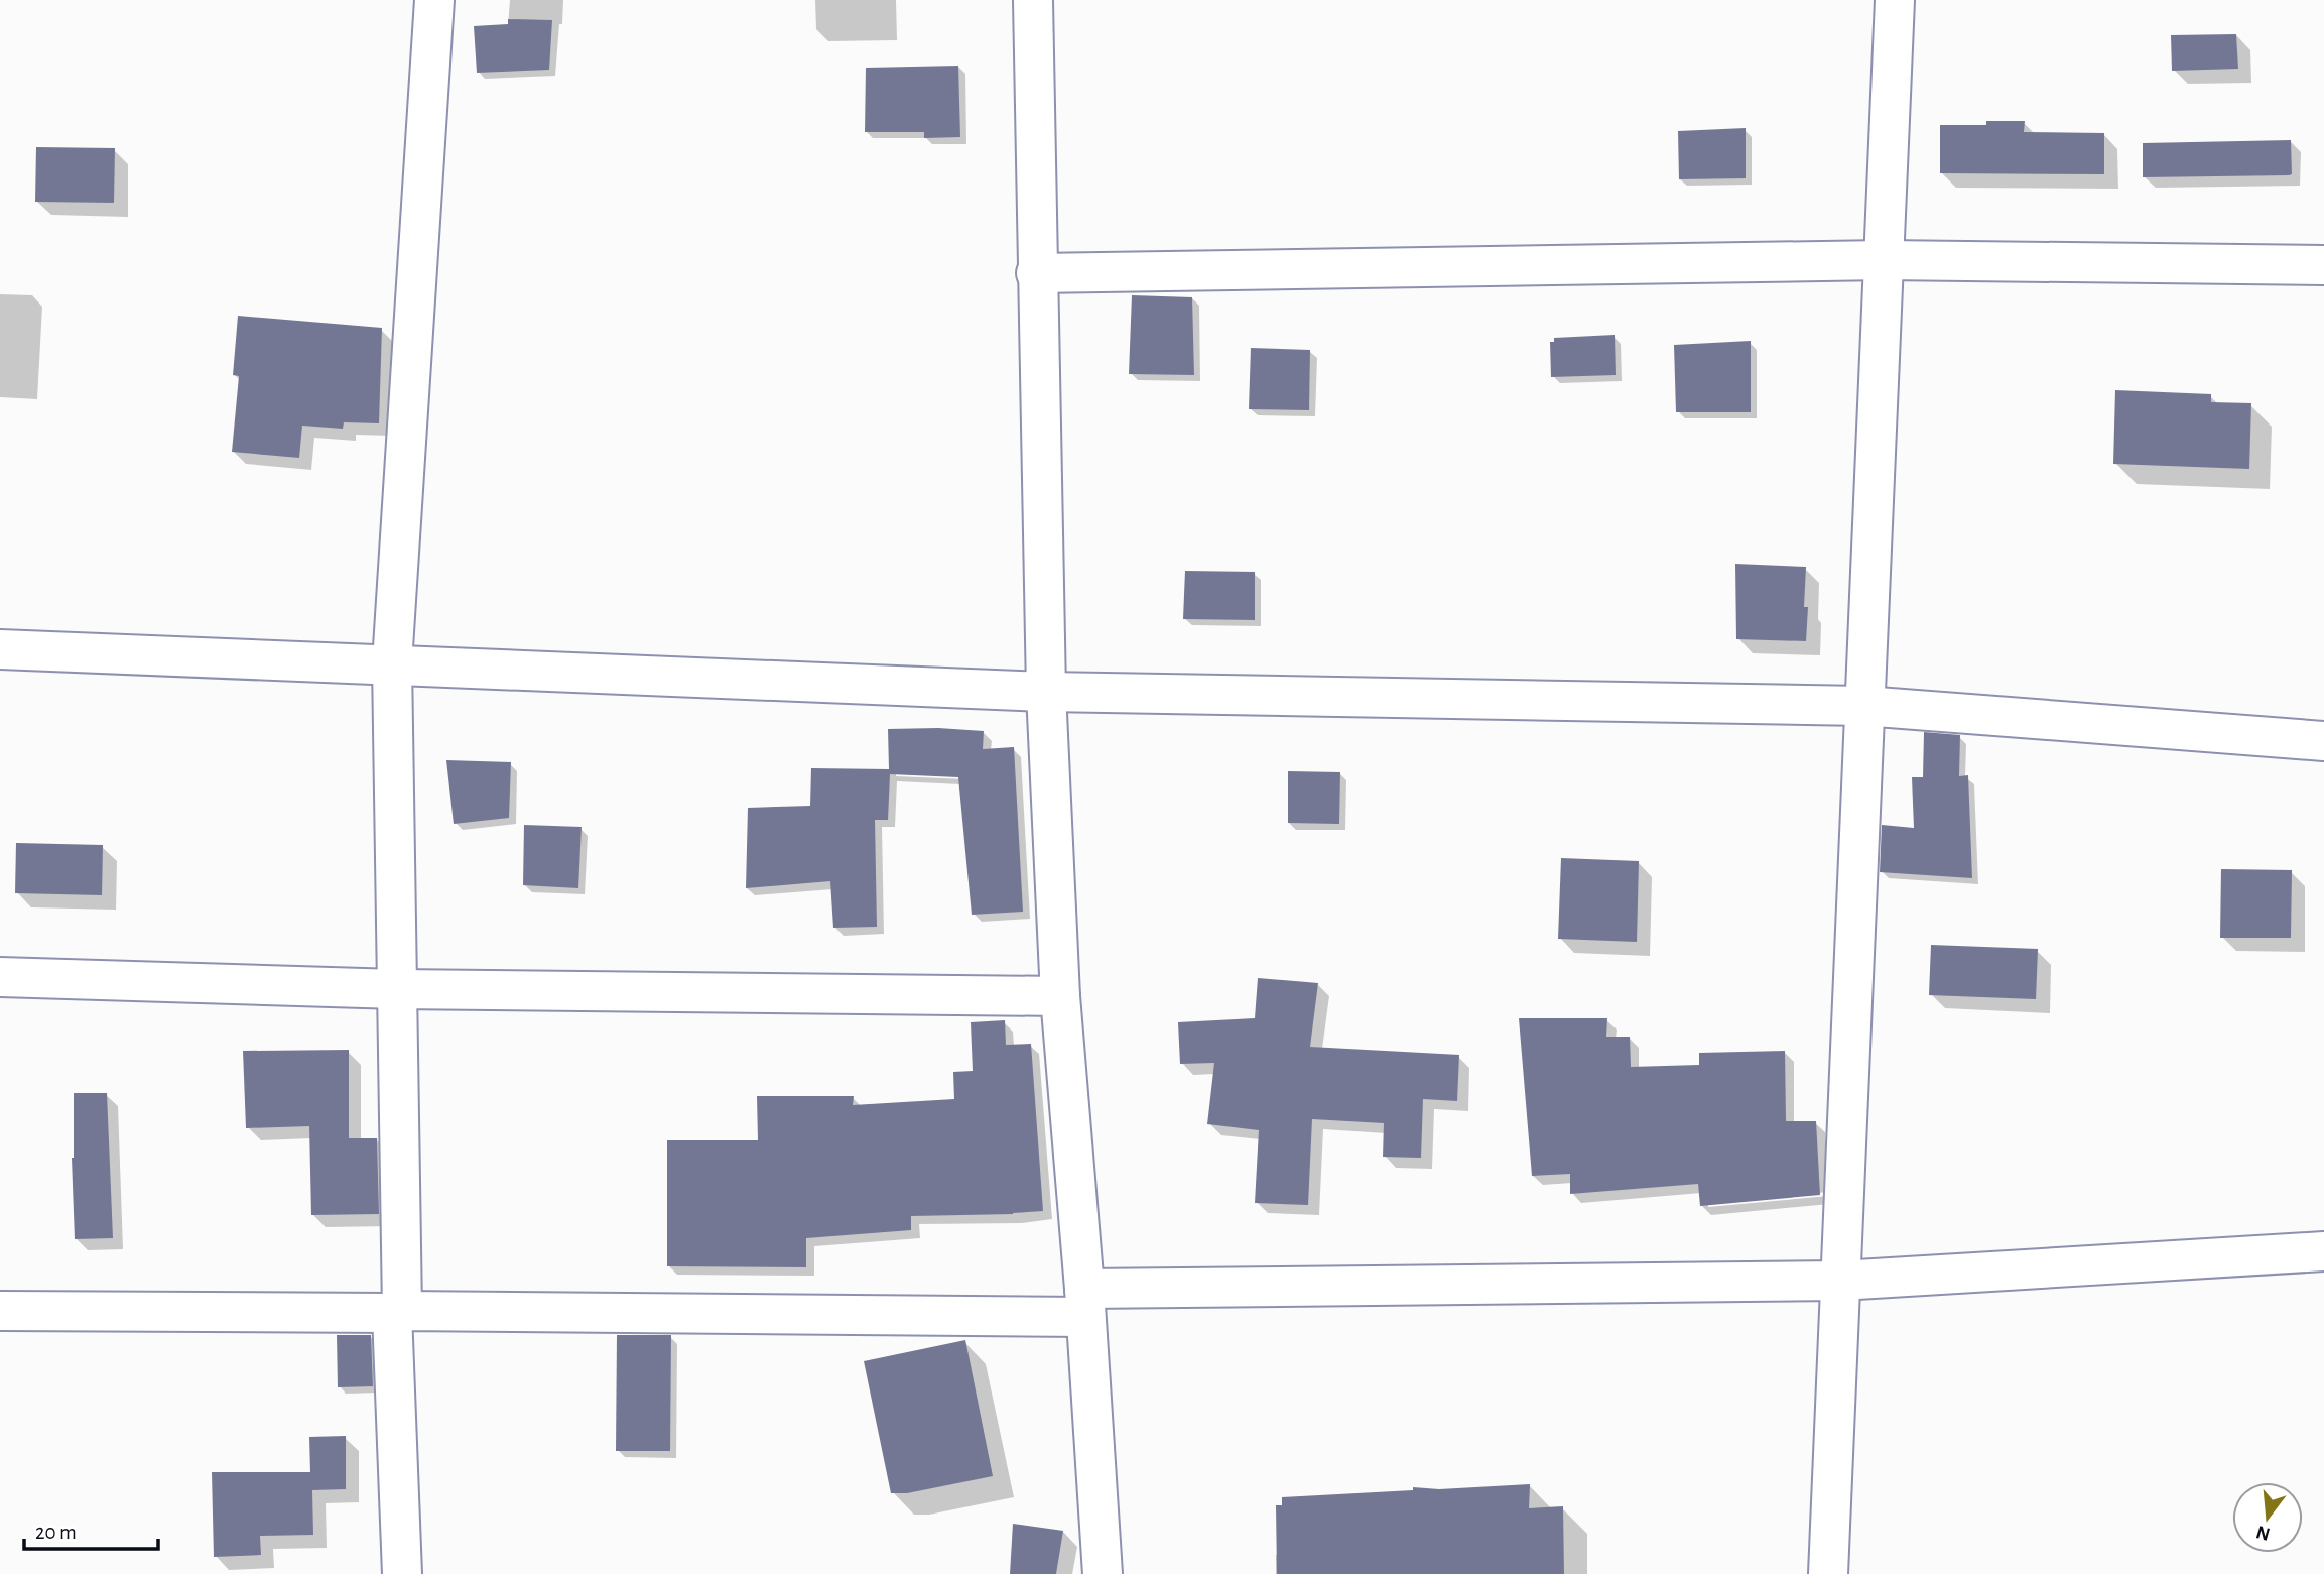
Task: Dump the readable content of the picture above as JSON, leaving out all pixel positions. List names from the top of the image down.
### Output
{
  "scale_bar": "20 m",
  "north": "bottom"
}
